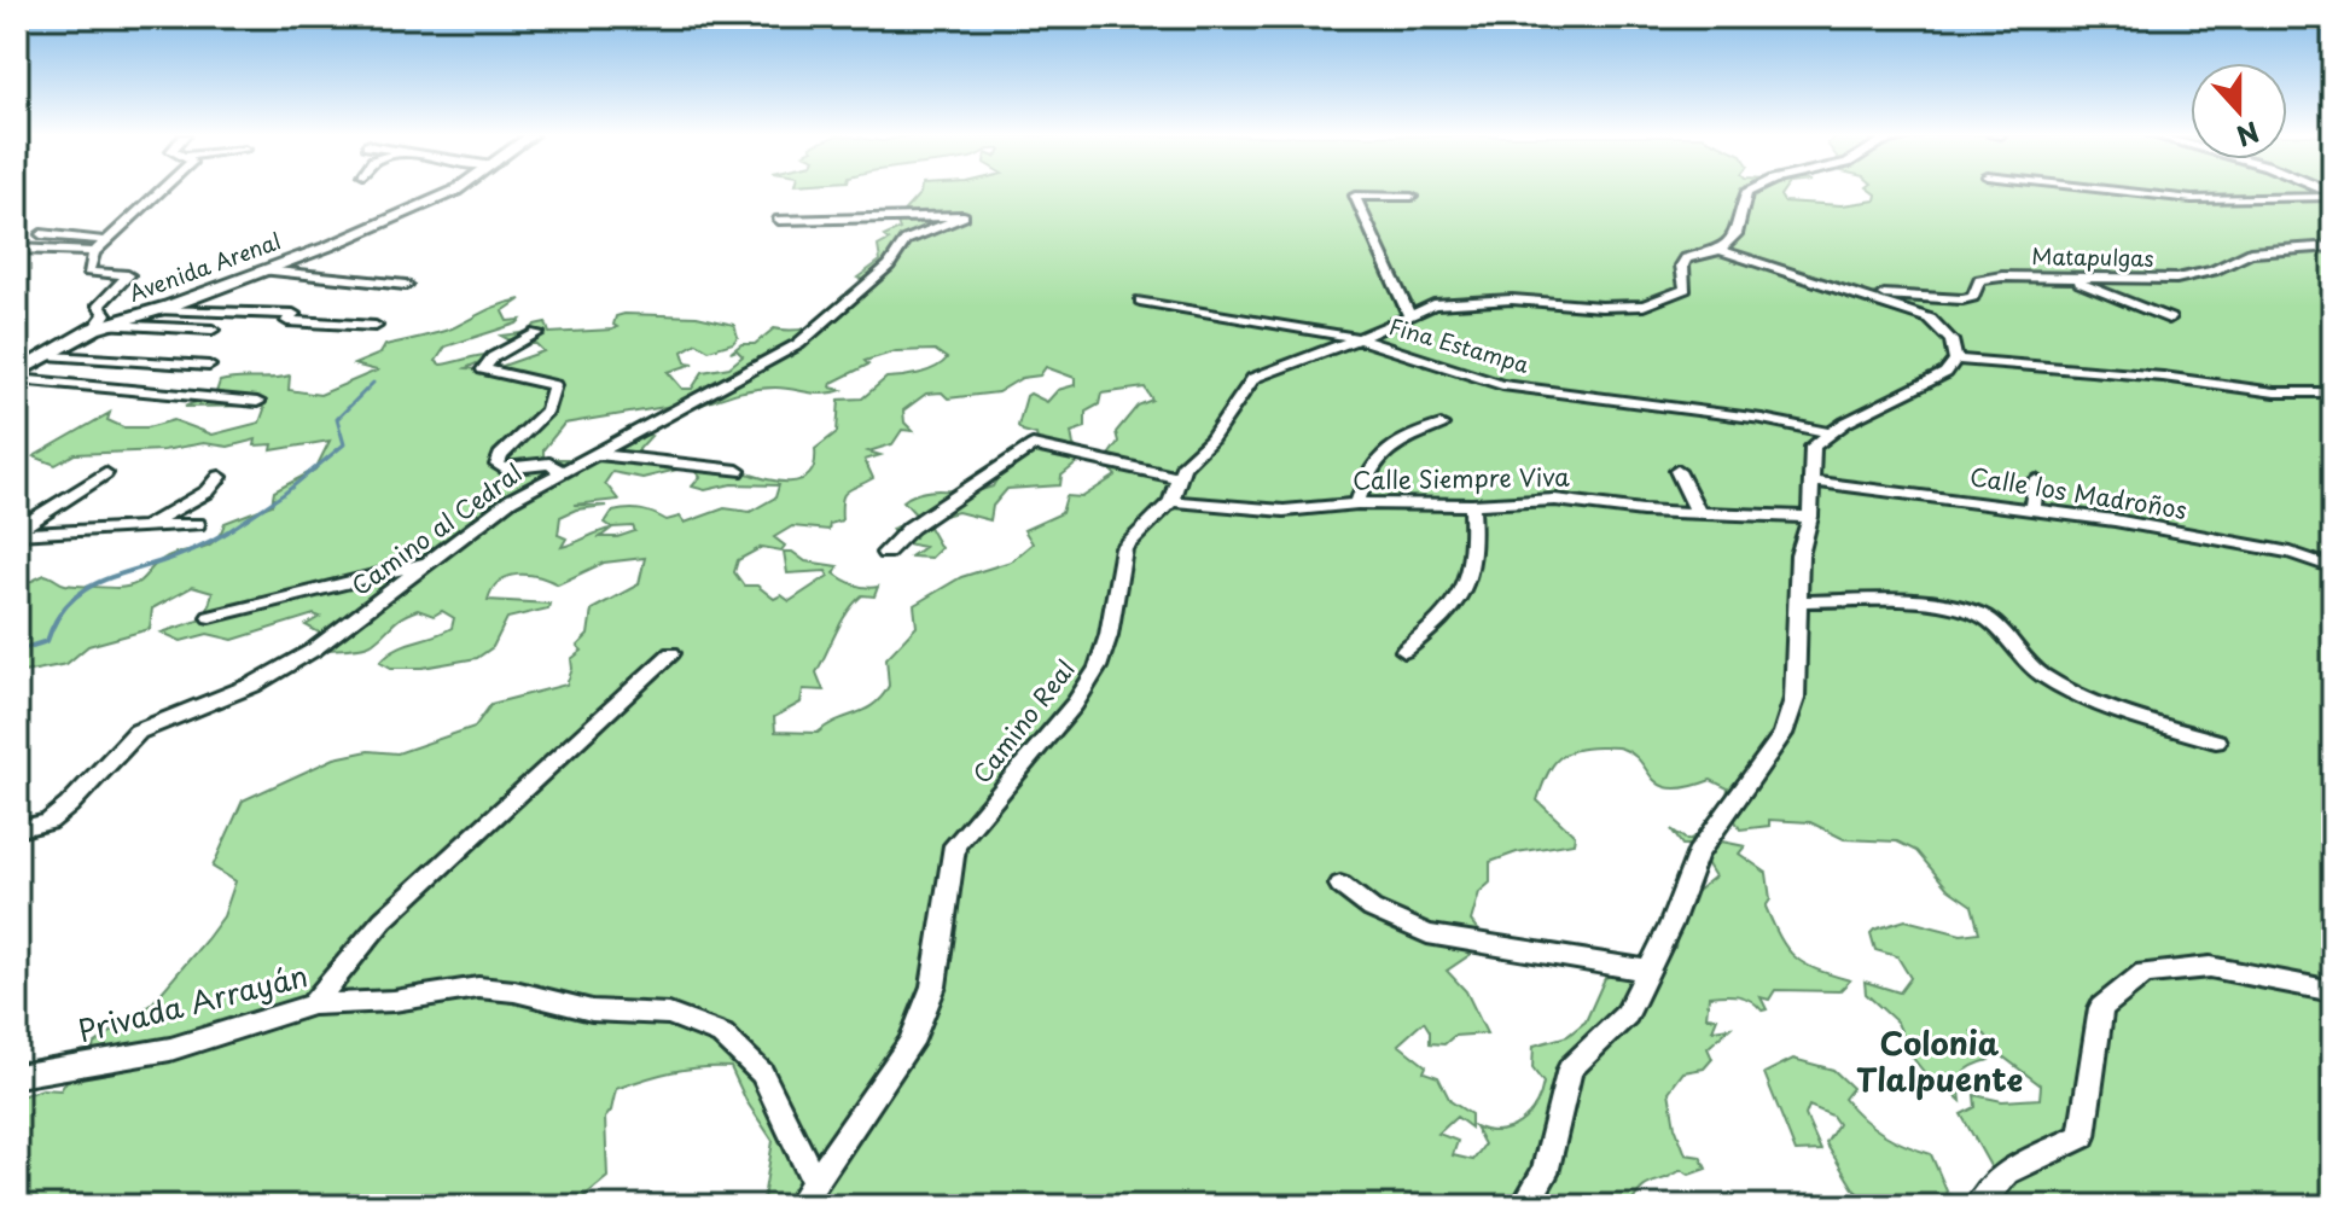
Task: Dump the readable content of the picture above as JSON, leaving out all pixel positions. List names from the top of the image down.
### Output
{
  "streets": {
    "street": [
      "Matapulgas",
      "Avenida Arenal",
      "Fina Estampa",
      "Calle Siempre Viva",
      "Calle los Madroños",
      "Camino al Cedral",
      "Camino Real",
      "Privada Arrayán"
    ]
  },
  "crossings": [
    ["Fina Estampa", "Camino Real"],
    ["Calle Siempre Viva", "Camino Real"],
    ["Camino Real", "Privada Arrayán"]
  ],
  "districts": ["Colonia Tlalpuente"],
  "north": "bottom"
}
